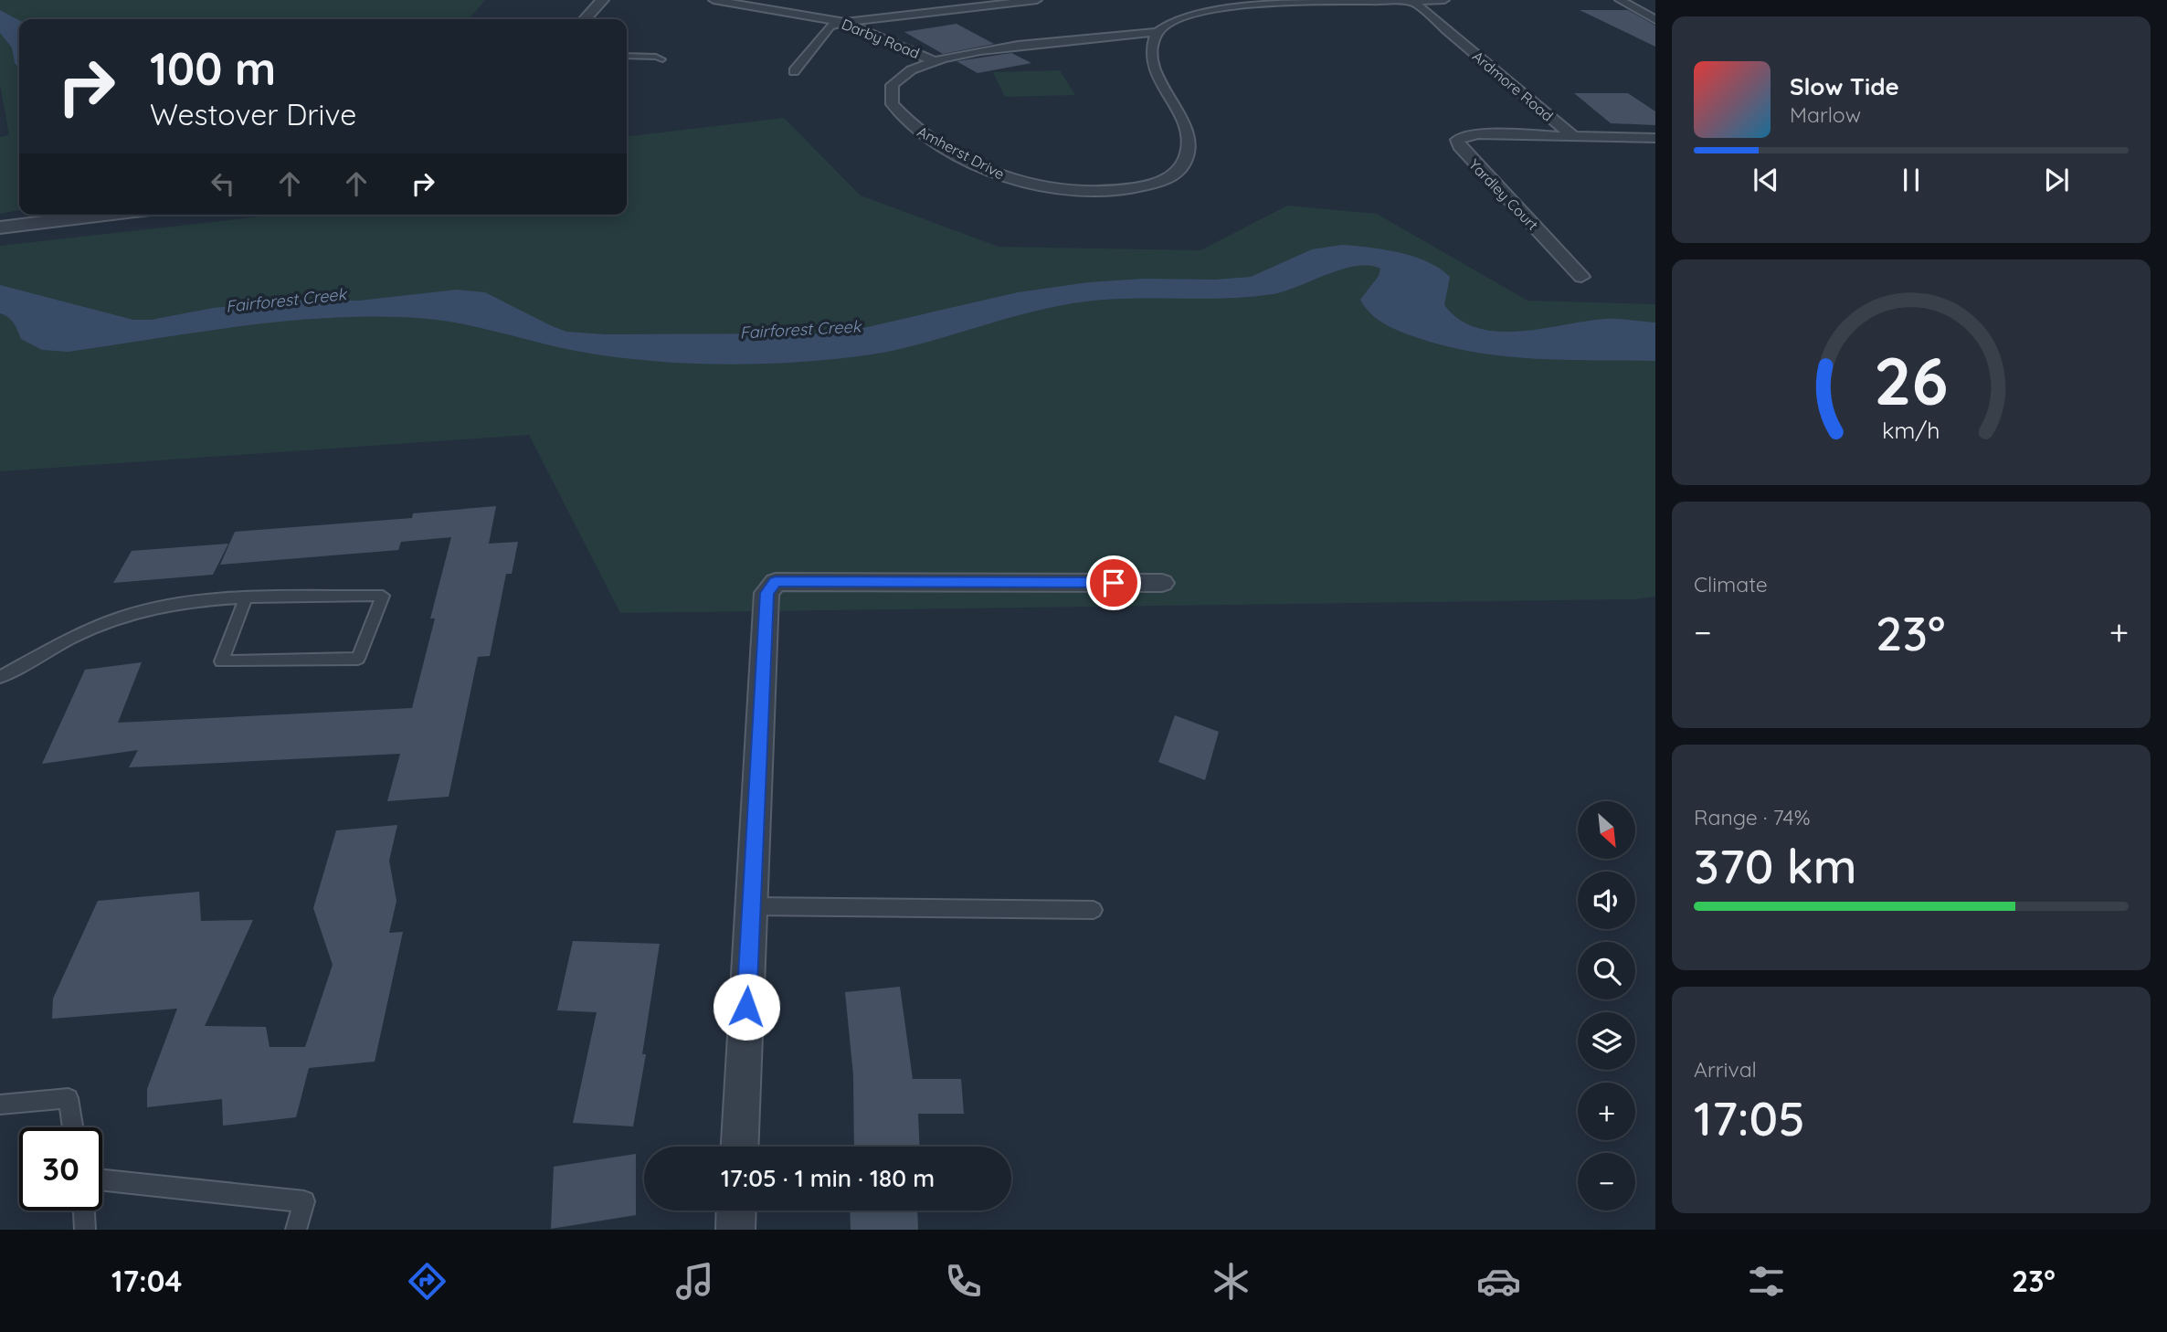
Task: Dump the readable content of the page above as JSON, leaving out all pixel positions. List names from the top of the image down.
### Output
{
  "streets": {
    "street": [
      "Darby Road",
      "Ardmore Road",
      "Amherst Drive",
      "Yardley Court"
    ]
  },
  "crossings": [
    ["Darby Road", "Amherst Drive"],
    ["Ardmore Road", "Amherst Drive"],
    ["Ardmore Road", "Yardley Court"]
  ],
  "water": ["Fairforest Creek"],
  "north": "bottom right",
  "page": {
    "turn": ["100 m", "Westover Drive"],
    "song": ["Slow Tide", "Marlow"],
    "tile": [
      "Climate",
      ["Range · 74%", "370 km"],
      ["Arrival", "17:05"]
    ],
    "heat": ["−", "23°", "+"],
    "map_buttons": ["+", "−"],
    "limit": "30",
    "trip": "17:05 · 1 min · 180 m",
    "tabs": ["17:04", "23°"],
    "gauge": ["26", "km/h"]
  }
}
